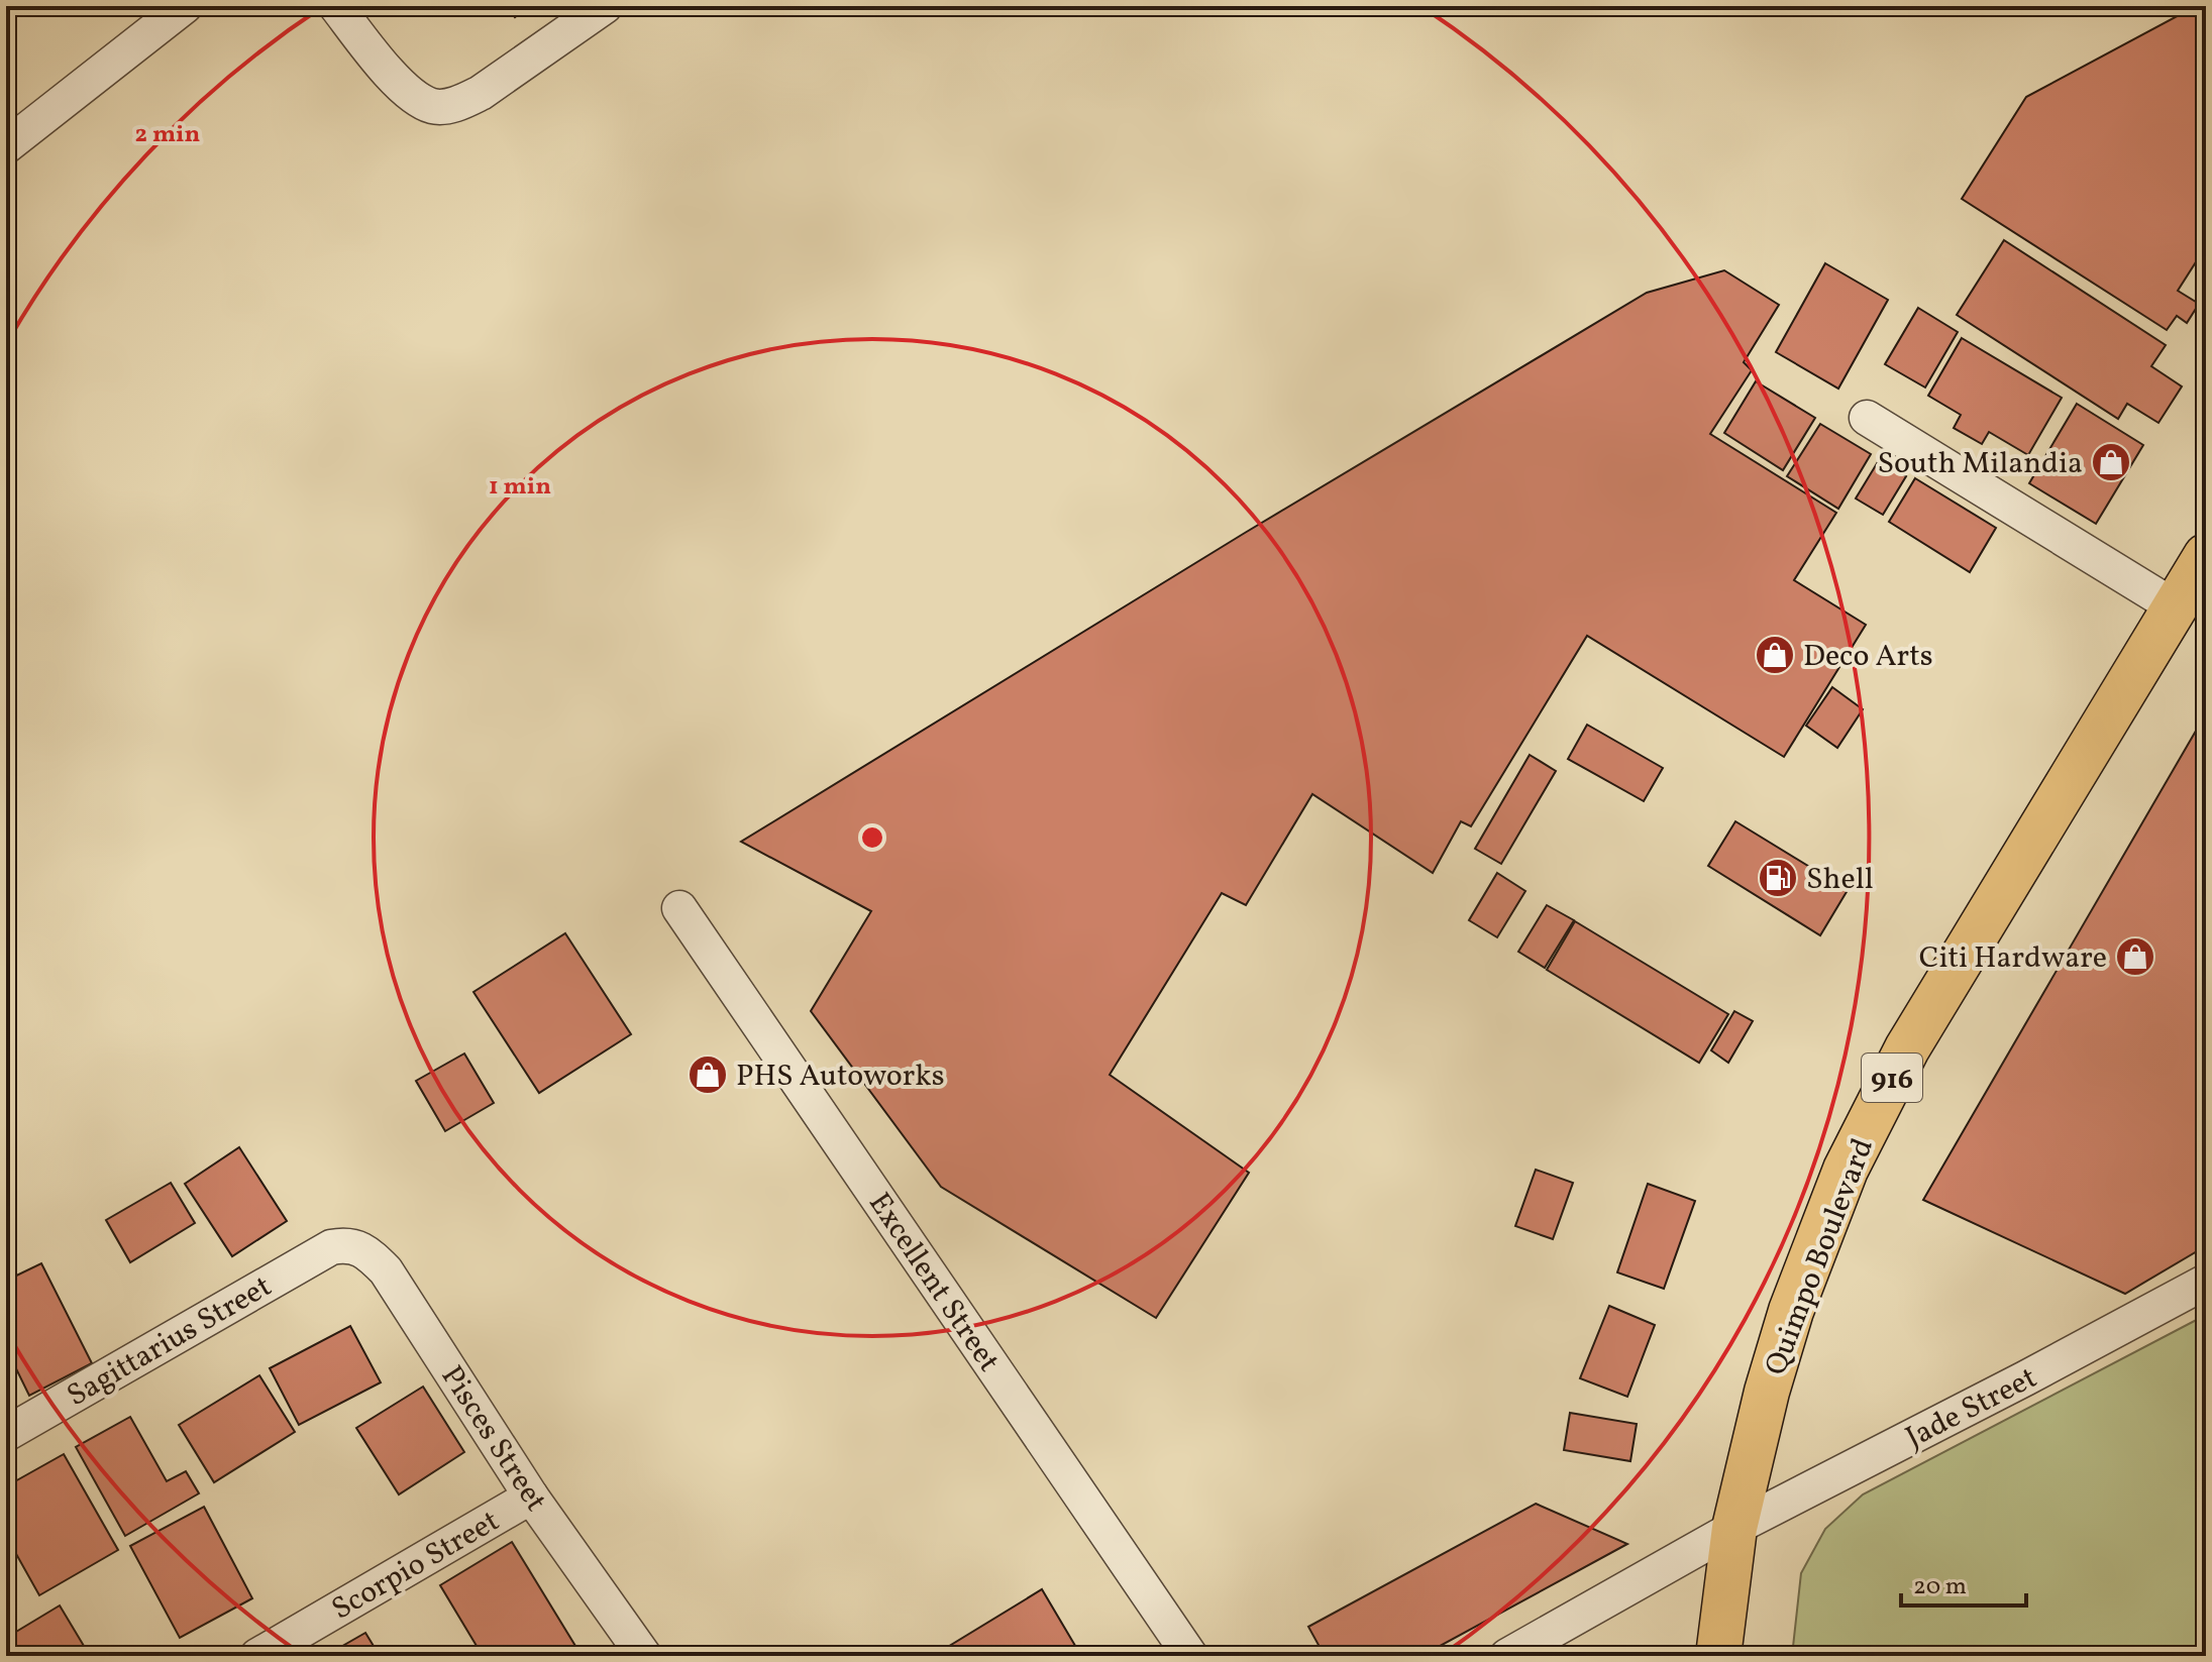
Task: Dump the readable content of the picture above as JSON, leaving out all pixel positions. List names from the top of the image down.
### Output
{
  "streets": {
    "main road": ["916", "Quimpo Boulevard"],
    "street": [
      "Excellent Street",
      "Sagittarius Street",
      "Jade Street",
      "Pisces Street",
      "Scorpio Street"
    ]
  },
  "crossings": [
    ["Quimpo Boulevard", "Jade Street"],
    ["Sagittarius Street", "Pisces Street"],
    ["Pisces Street", "Scorpio Street"]
  ],
  "places": {
    "shop": [
      "South Milandia",
      "Deco Arts",
      "Citi Hardware",
      "PHS Autoworks"
    ],
    "fuel station": ["Shell"]
  },
  "scale_bar": "20 m",
  "rings": ["2 min", "1 min"]
}
